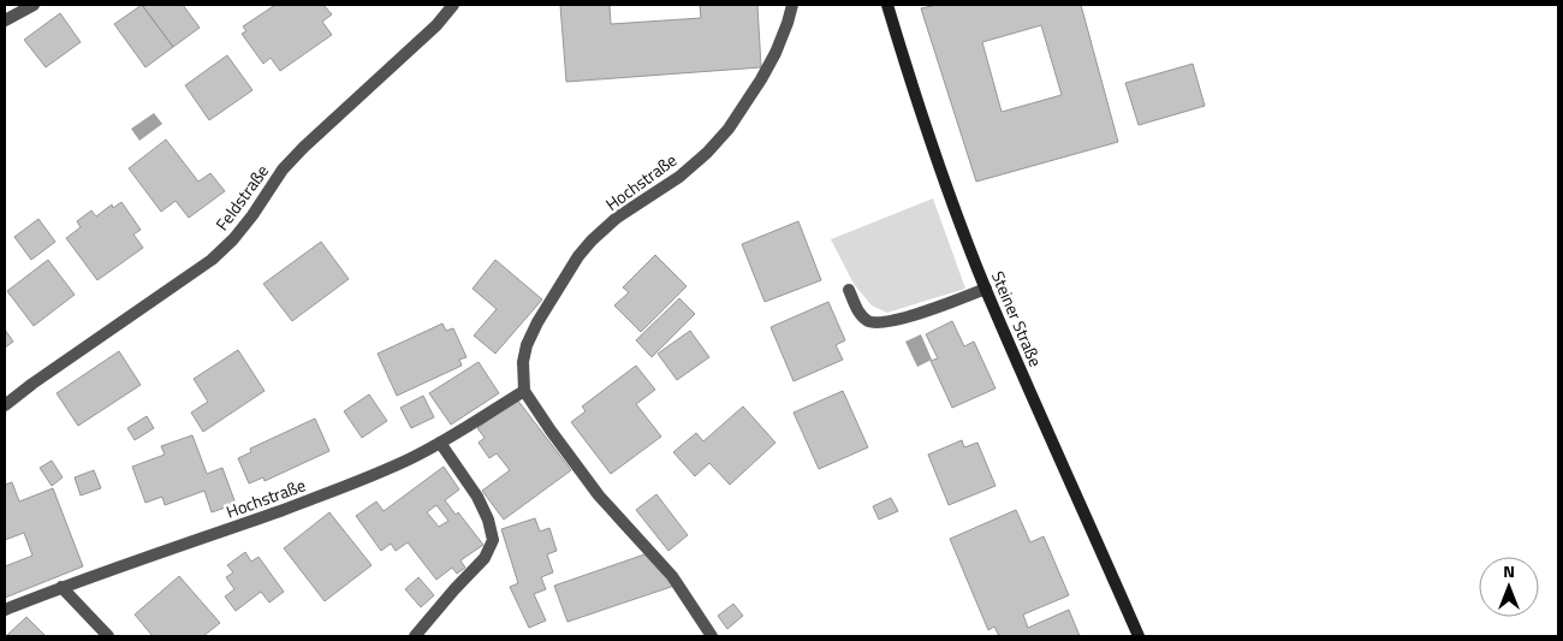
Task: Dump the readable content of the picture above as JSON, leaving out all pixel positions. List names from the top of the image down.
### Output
{
  "streets": {
    "street": ["Hochstraße", "Feldstraße", "Steiner Straße"]
  },
  "north": "top"
}
